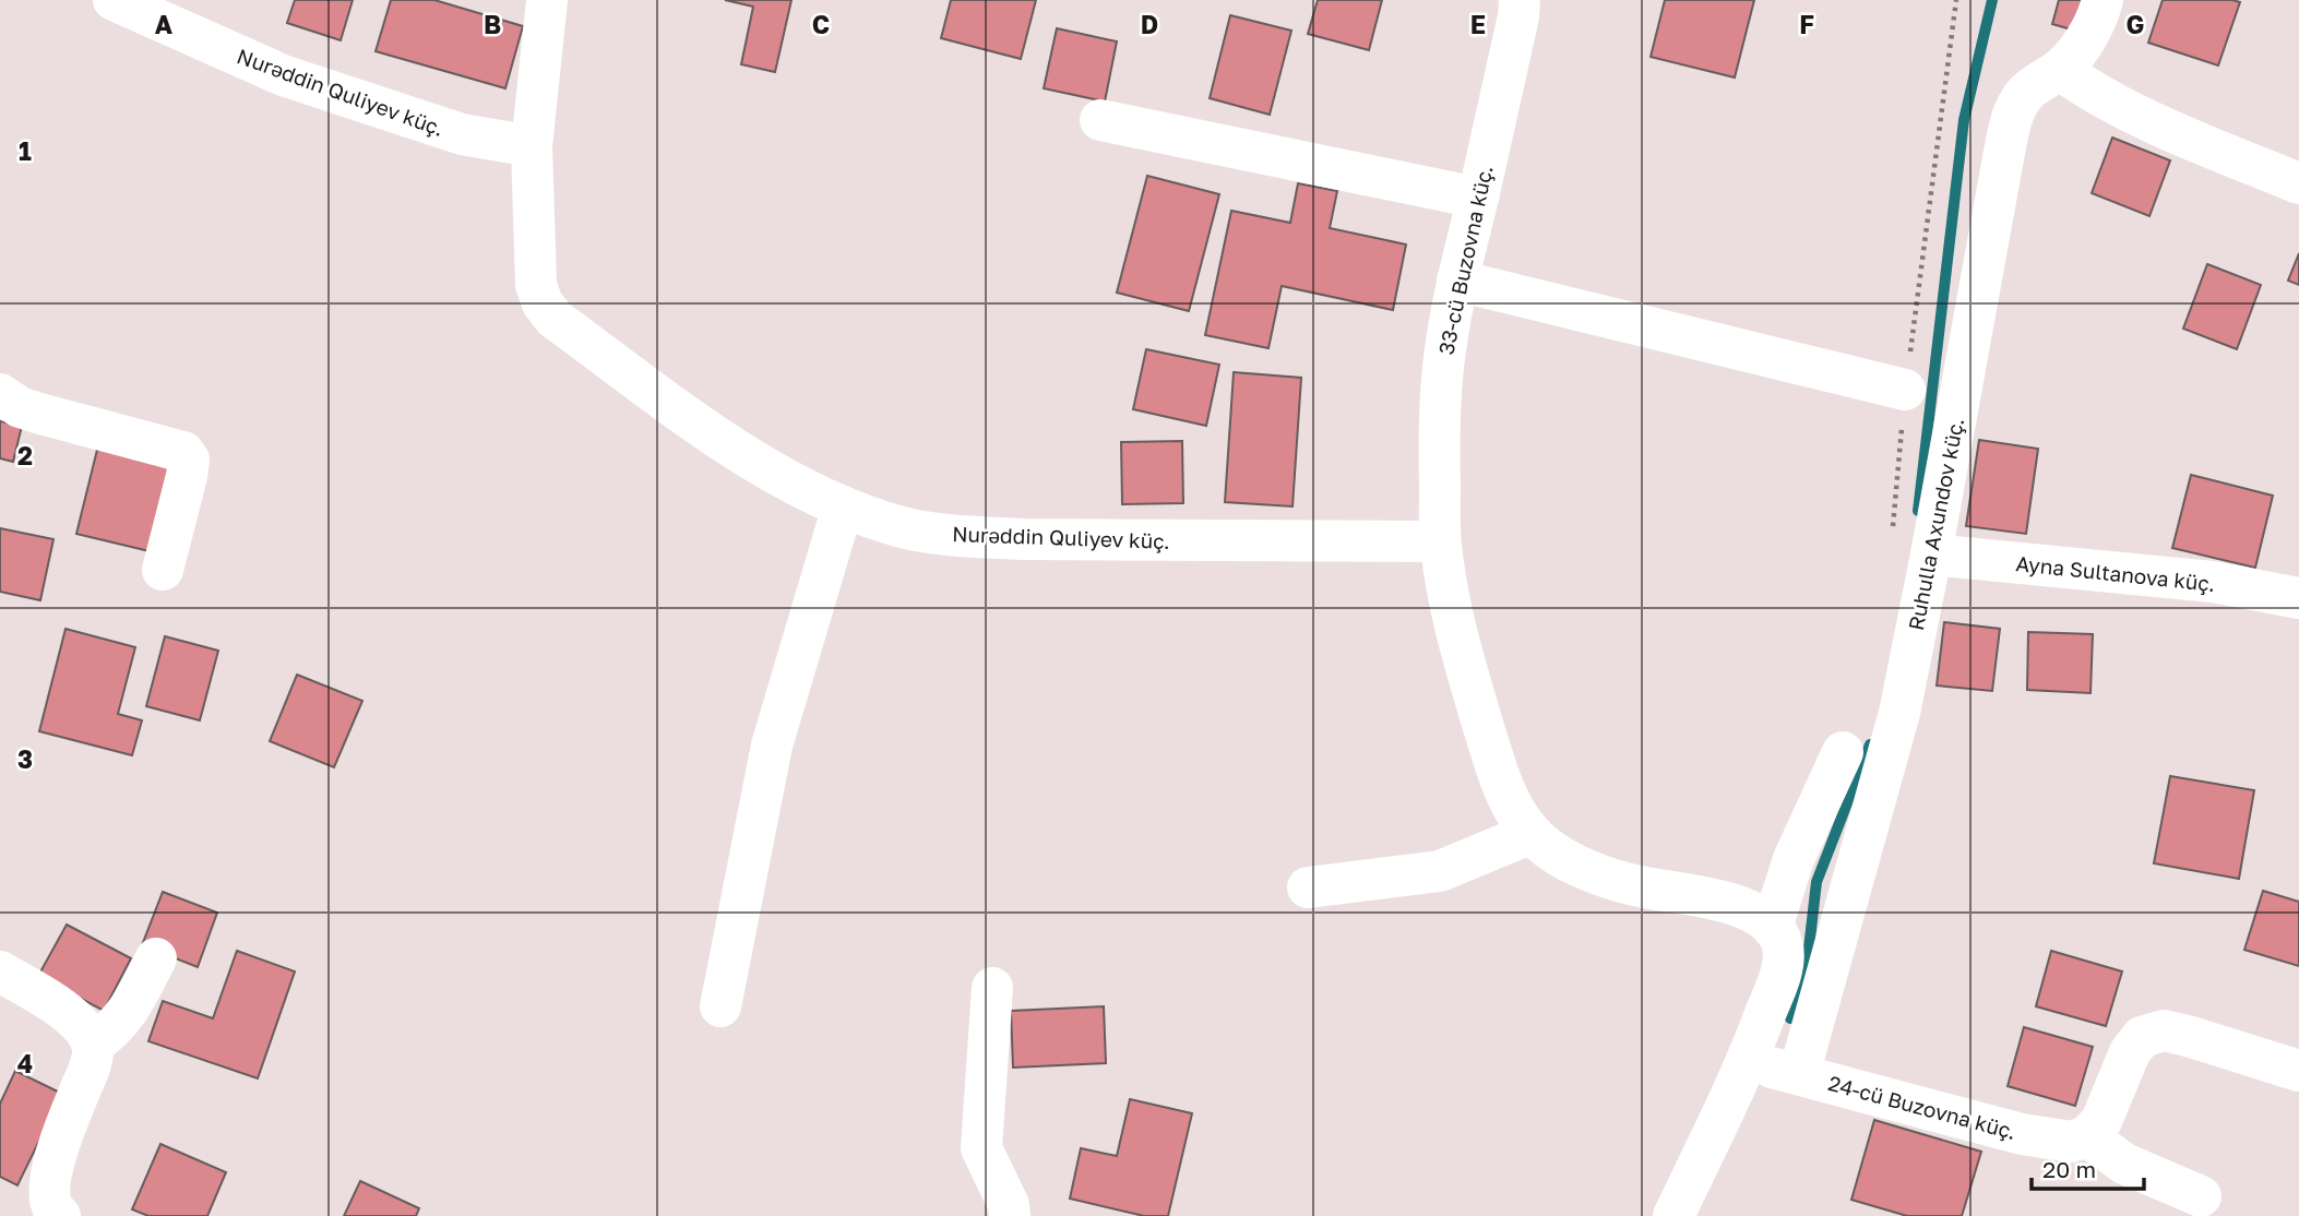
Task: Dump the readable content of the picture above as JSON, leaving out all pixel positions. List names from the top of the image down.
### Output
{
  "streets": {
    "street": [
      "Nurəddin Quliyev küç.",
      "33-cü Buzovna küç.",
      "Ruhulla Axundov küç.",
      "Ayna Sultanova küç.",
      "24-cü Buzovna küç."
    ]
  },
  "crossings": [
    ["Nurəddin Quliyev küç.", "33-cü Buzovna küç."],
    ["Ruhulla Axundov küç.", "Ayna Sultanova küç."],
    ["Ruhulla Axundov küç.", "24-cü Buzovna küç."]
  ],
  "scale_bar": "20 m",
  "grid": {
    "columns": [
      "A",
      "B",
      "C",
      "D",
      "E",
      "F",
      "G"
    ],
    "rows": [
      "1",
      "2",
      "3",
      "4"
    ]
  }
}
